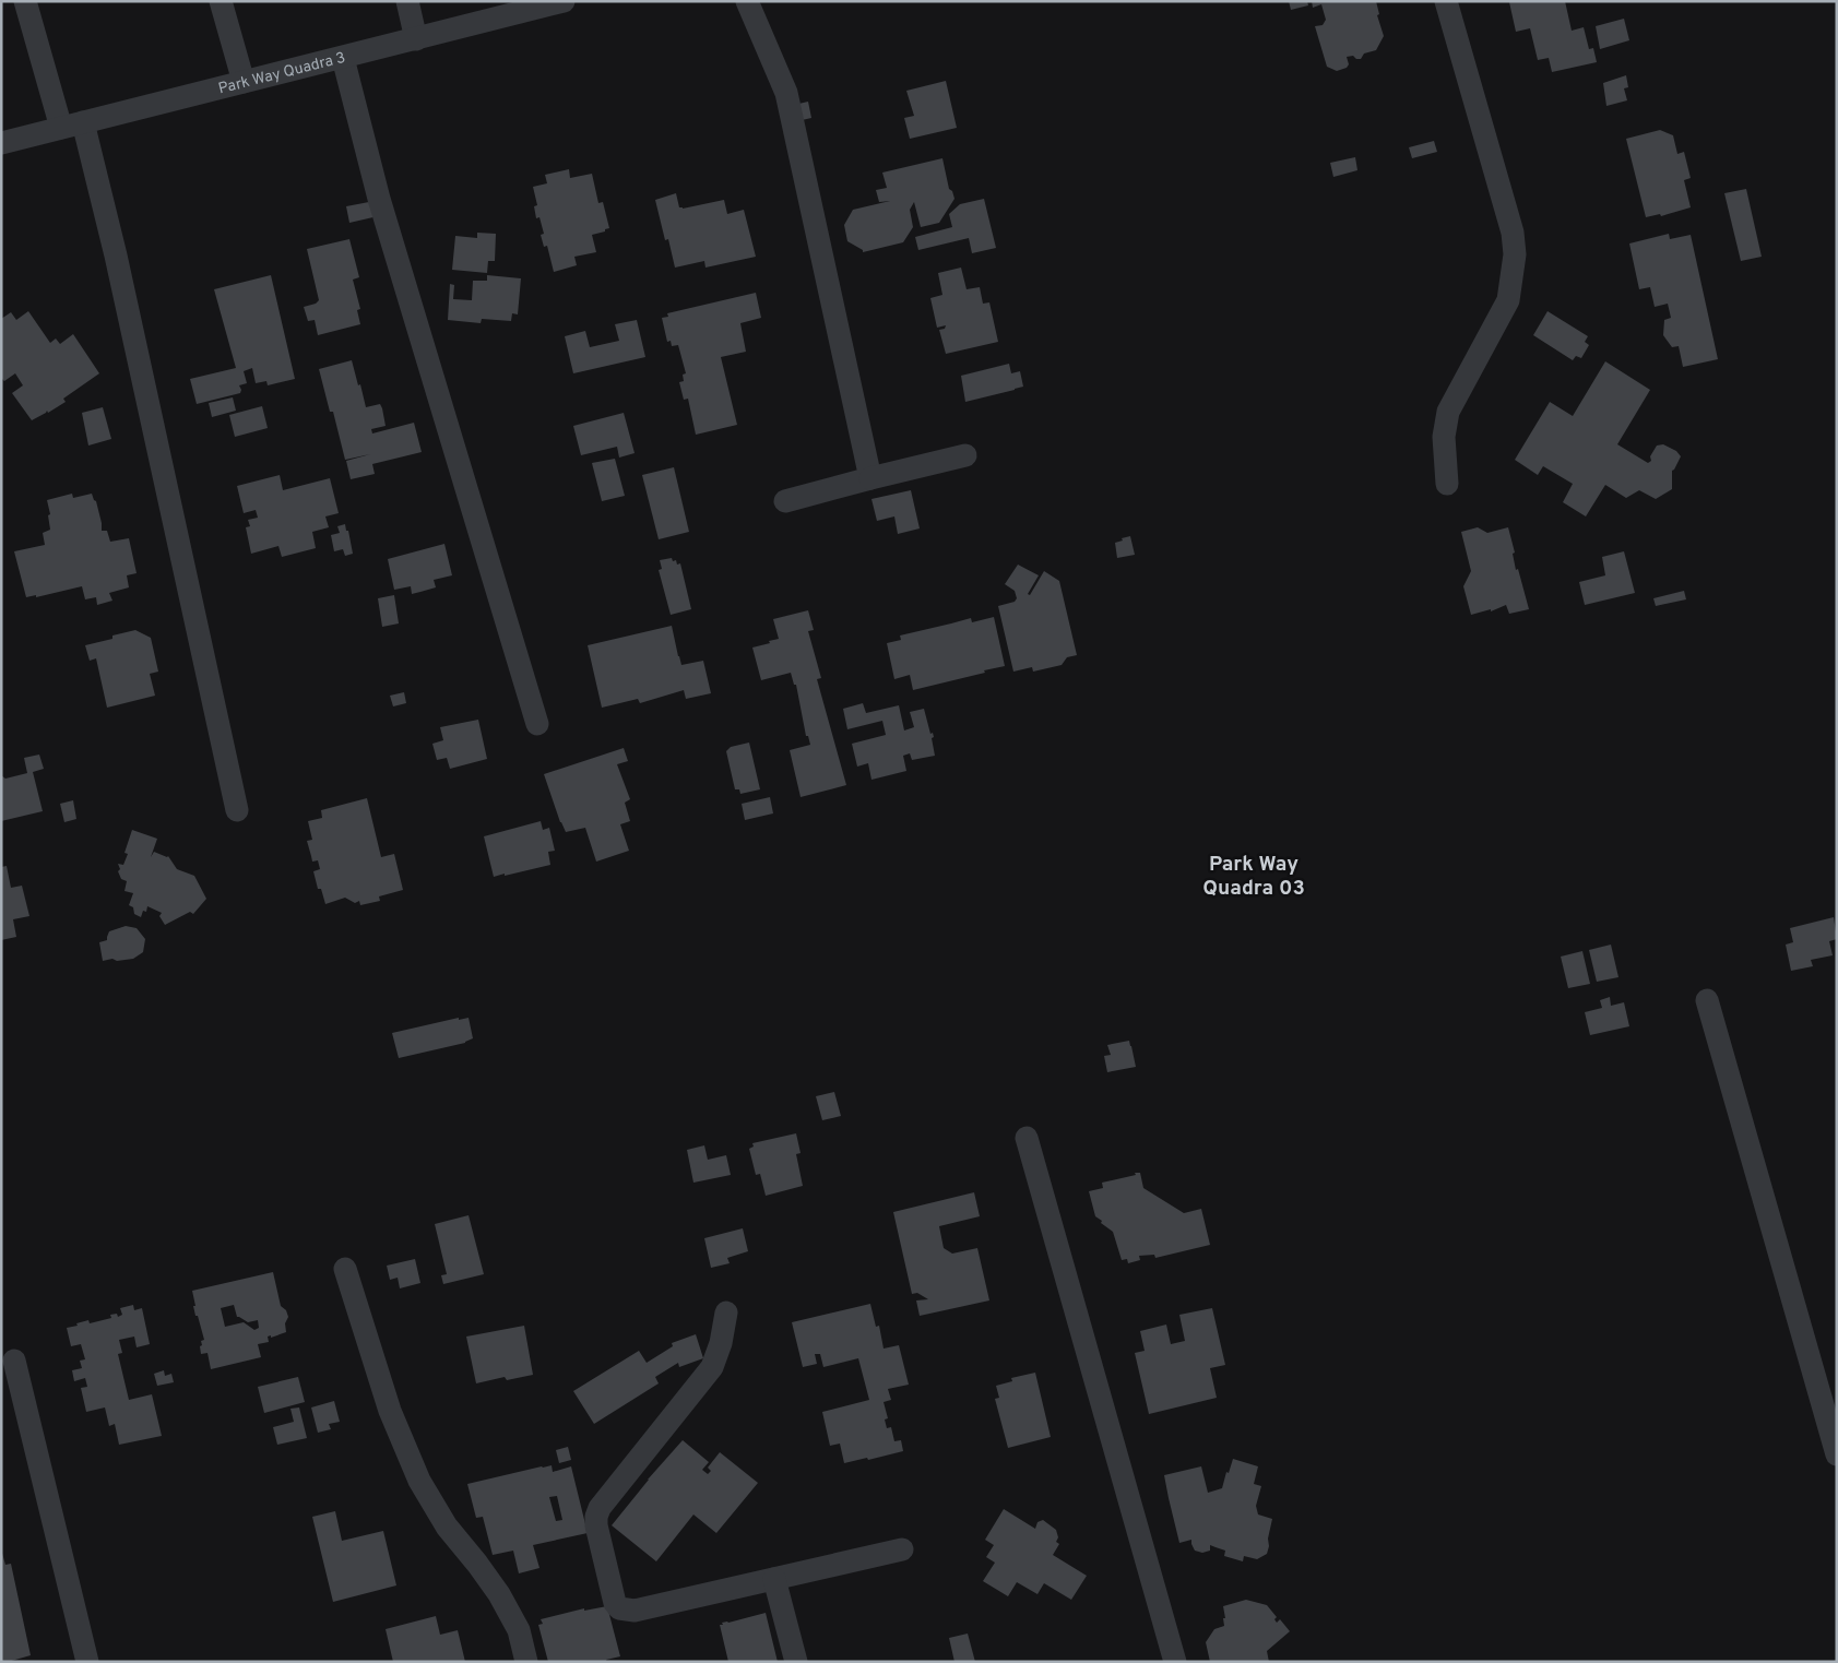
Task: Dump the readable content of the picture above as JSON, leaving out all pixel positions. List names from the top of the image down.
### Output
{
  "streets": {
    "street": ["Park Way Quadra 3"]
  },
  "districts": ["Park Way Quadra 03"]
}
